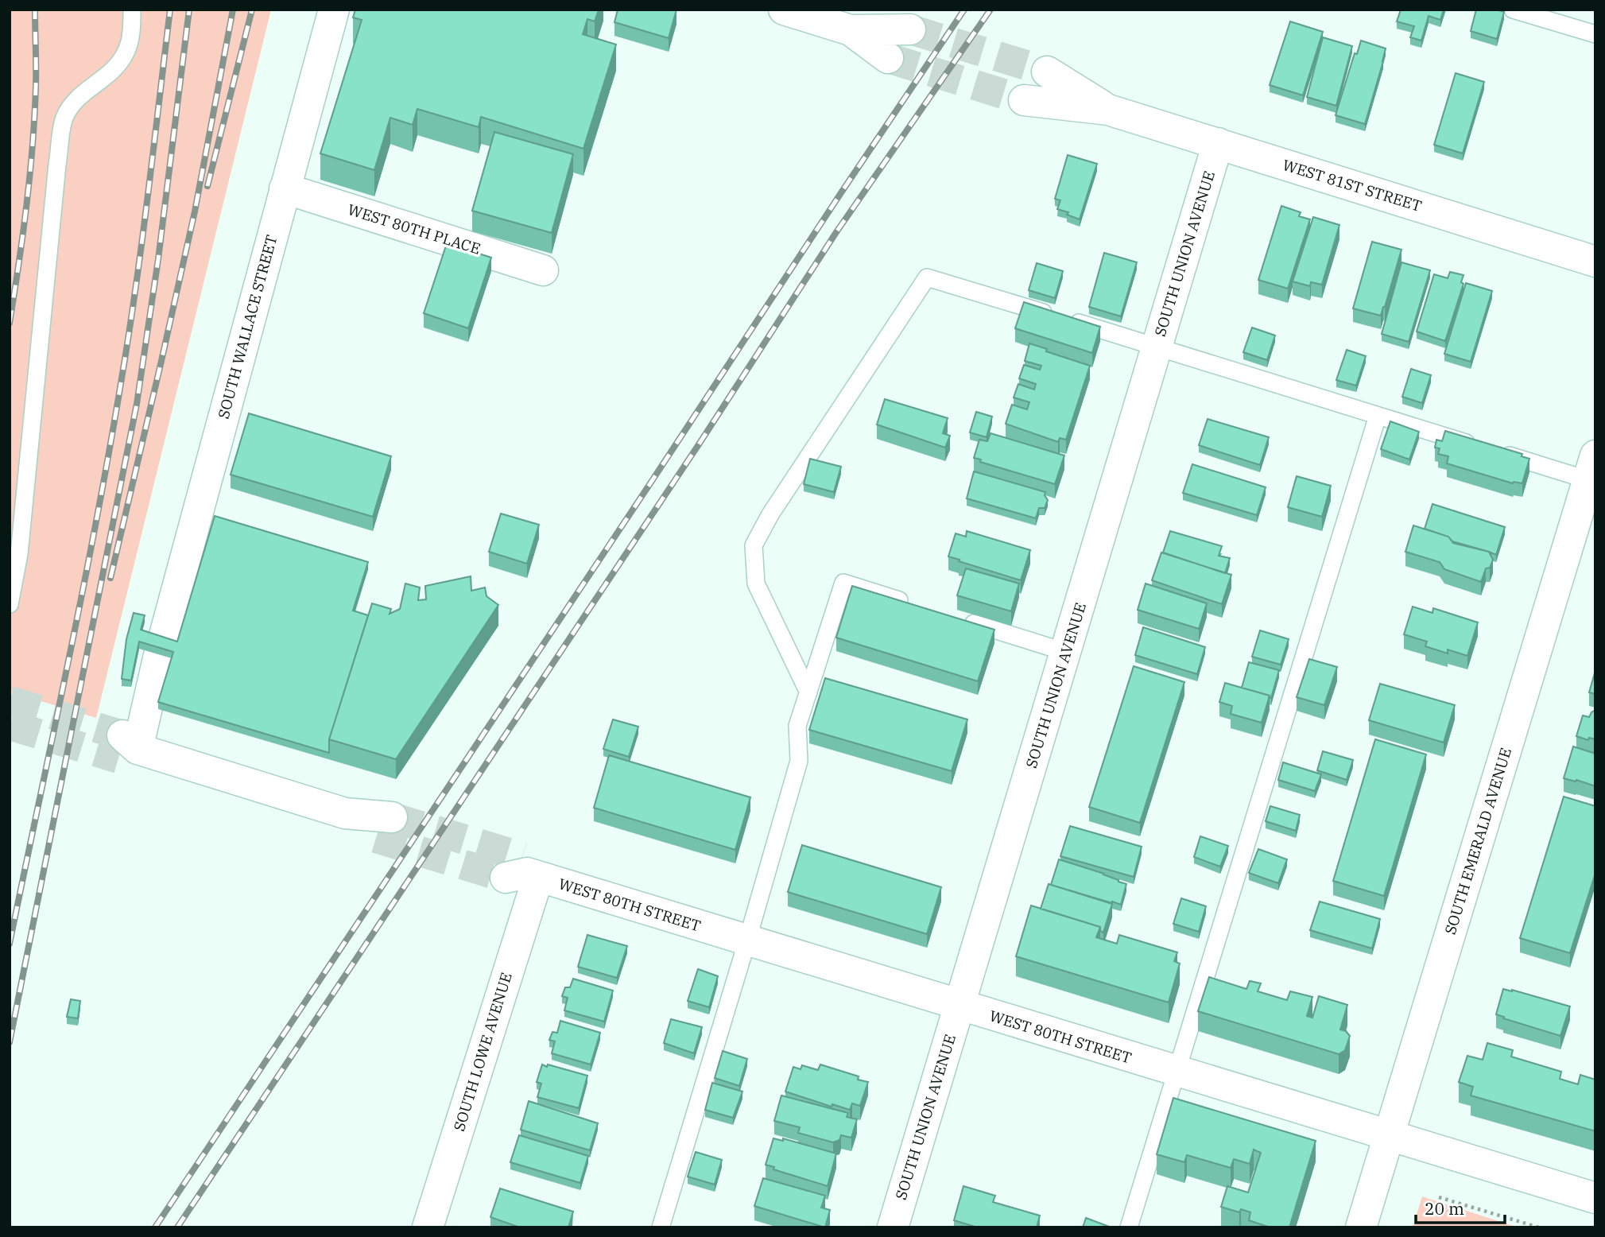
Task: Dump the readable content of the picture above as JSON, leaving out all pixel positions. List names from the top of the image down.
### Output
{
  "streets": {
    "street": [
      "WEST 81ST STREET",
      "WEST 80TH PLACE",
      "SOUTH UNION AVENUE",
      "SOUTH WALLACE STREET",
      "SOUTH EMERALD AVENUE",
      "WEST 80TH STREET",
      "SOUTH LOWE AVENUE"
    ]
  },
  "crossings": [
    ["WEST 81ST STREET", "SOUTH UNION AVENUE"],
    ["WEST 80TH PLACE", "SOUTH WALLACE STREET"],
    ["SOUTH UNION AVENUE", "WEST 80TH STREET"],
    ["SOUTH EMERALD AVENUE", "WEST 80TH STREET"],
    ["WEST 80TH STREET", "SOUTH LOWE AVENUE"]
  ],
  "scale_bar": "20 m"
}
